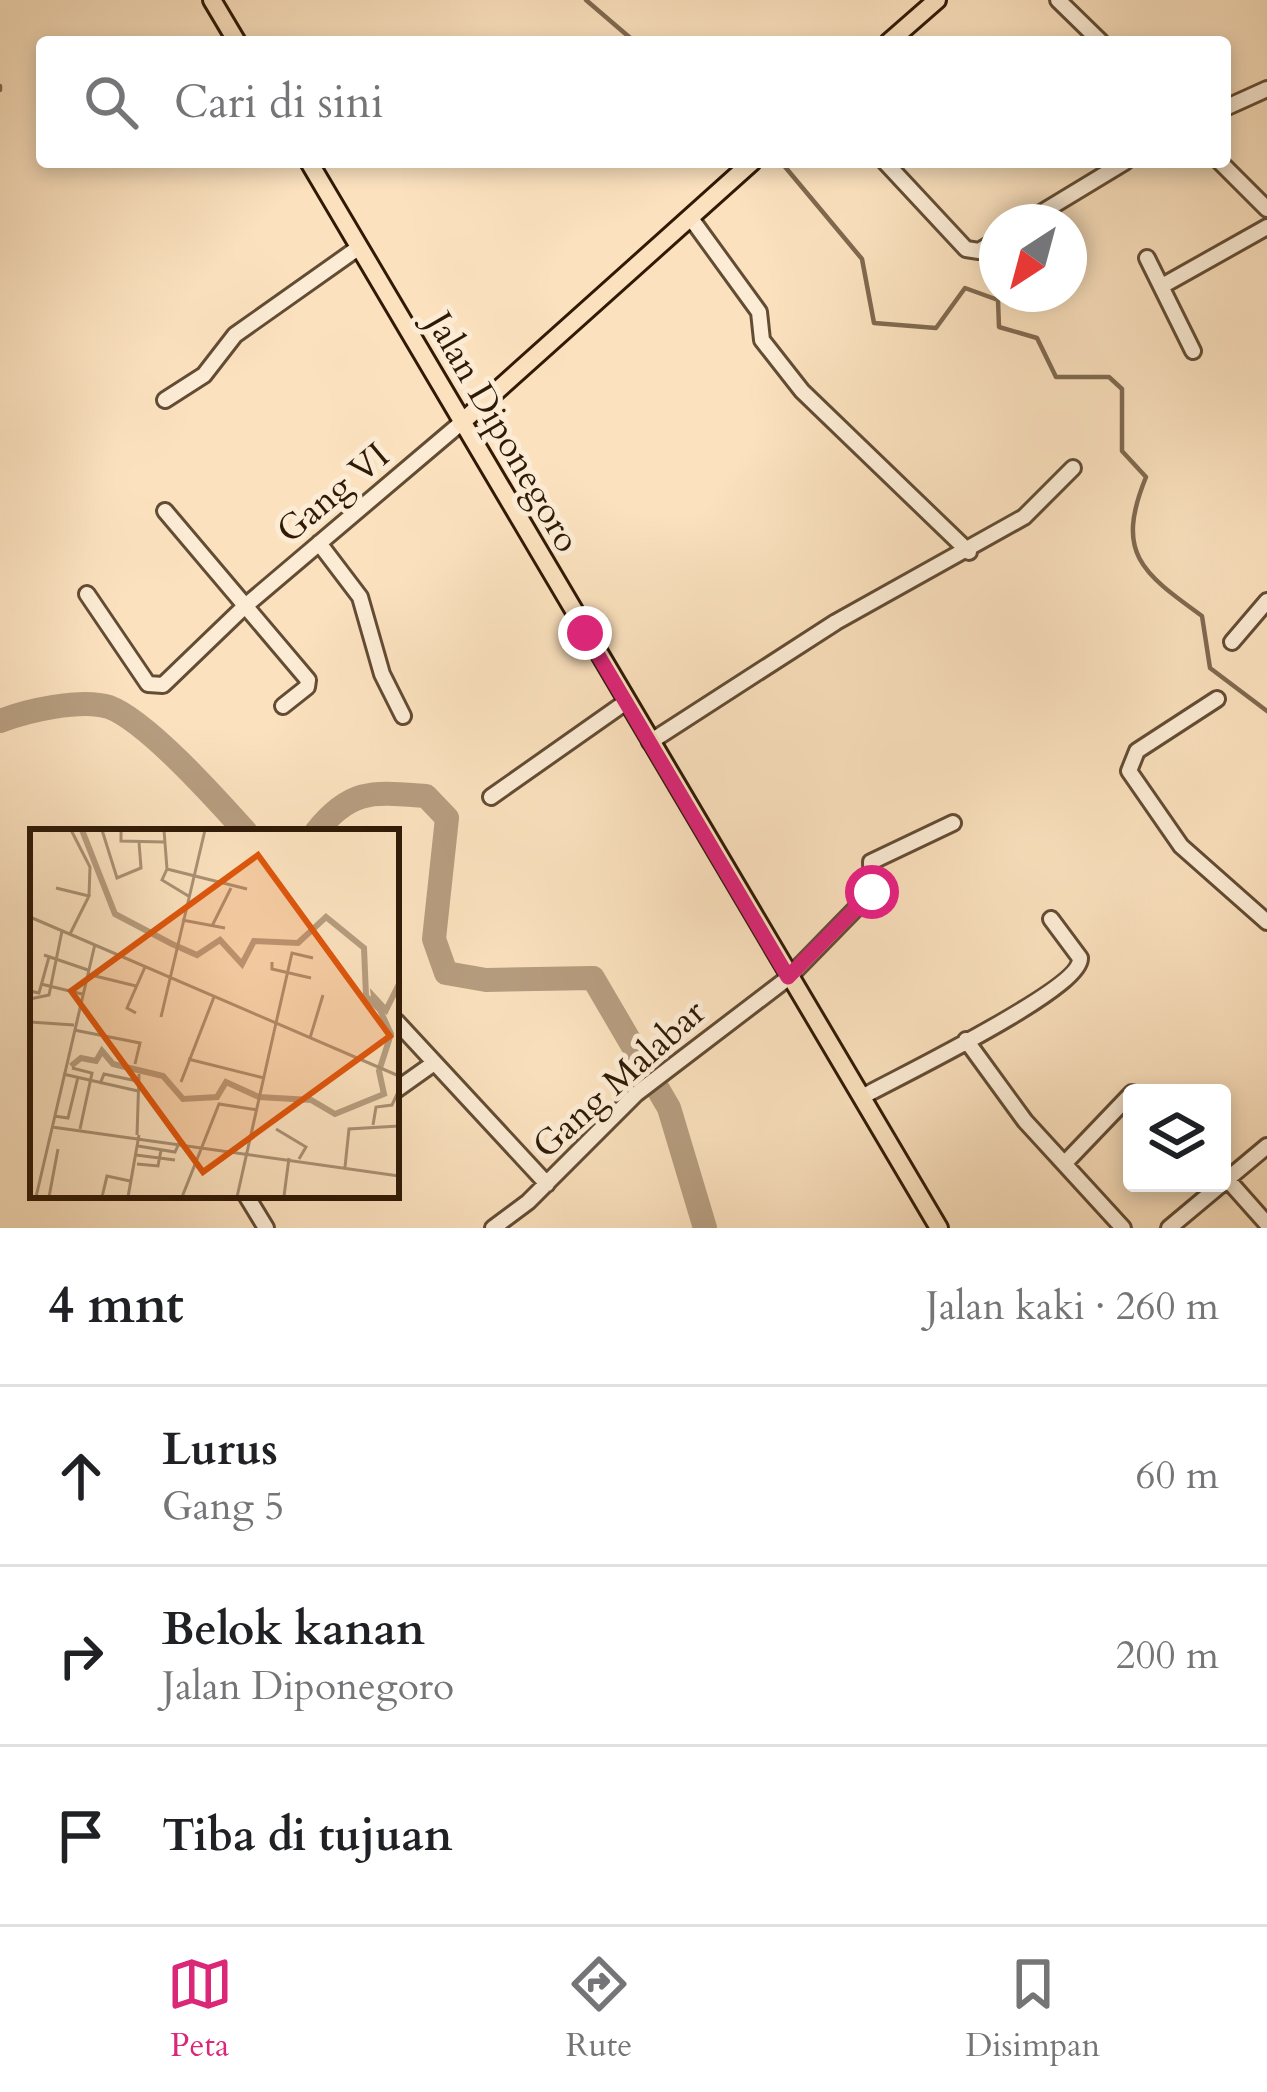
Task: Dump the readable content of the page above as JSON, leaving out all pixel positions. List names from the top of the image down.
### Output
{
  "streets": {
    "main road": ["Jalan Diponegoro"],
    "street": ["Gang VI", "Gang Malabar"]
  },
  "crossings": [
    ["Jalan Diponegoro", "Gang VI"],
    ["Jalan Diponegoro", "Gang Malabar"]
  ],
  "north": "bottom left",
  "page": {
    "search": "Cari di sini",
    "heading": ["4 mnt", "Jalan kaki · 260 m"],
    "list": [
      ["Lurus", "Gang 5", "60 m"],
      ["Belok kanan", "Jalan Diponegoro", "200 m"],
      "Tiba di tujuan"
    ],
    "nav": ["Peta", "Rute", "Disimpan"]
  }
}
